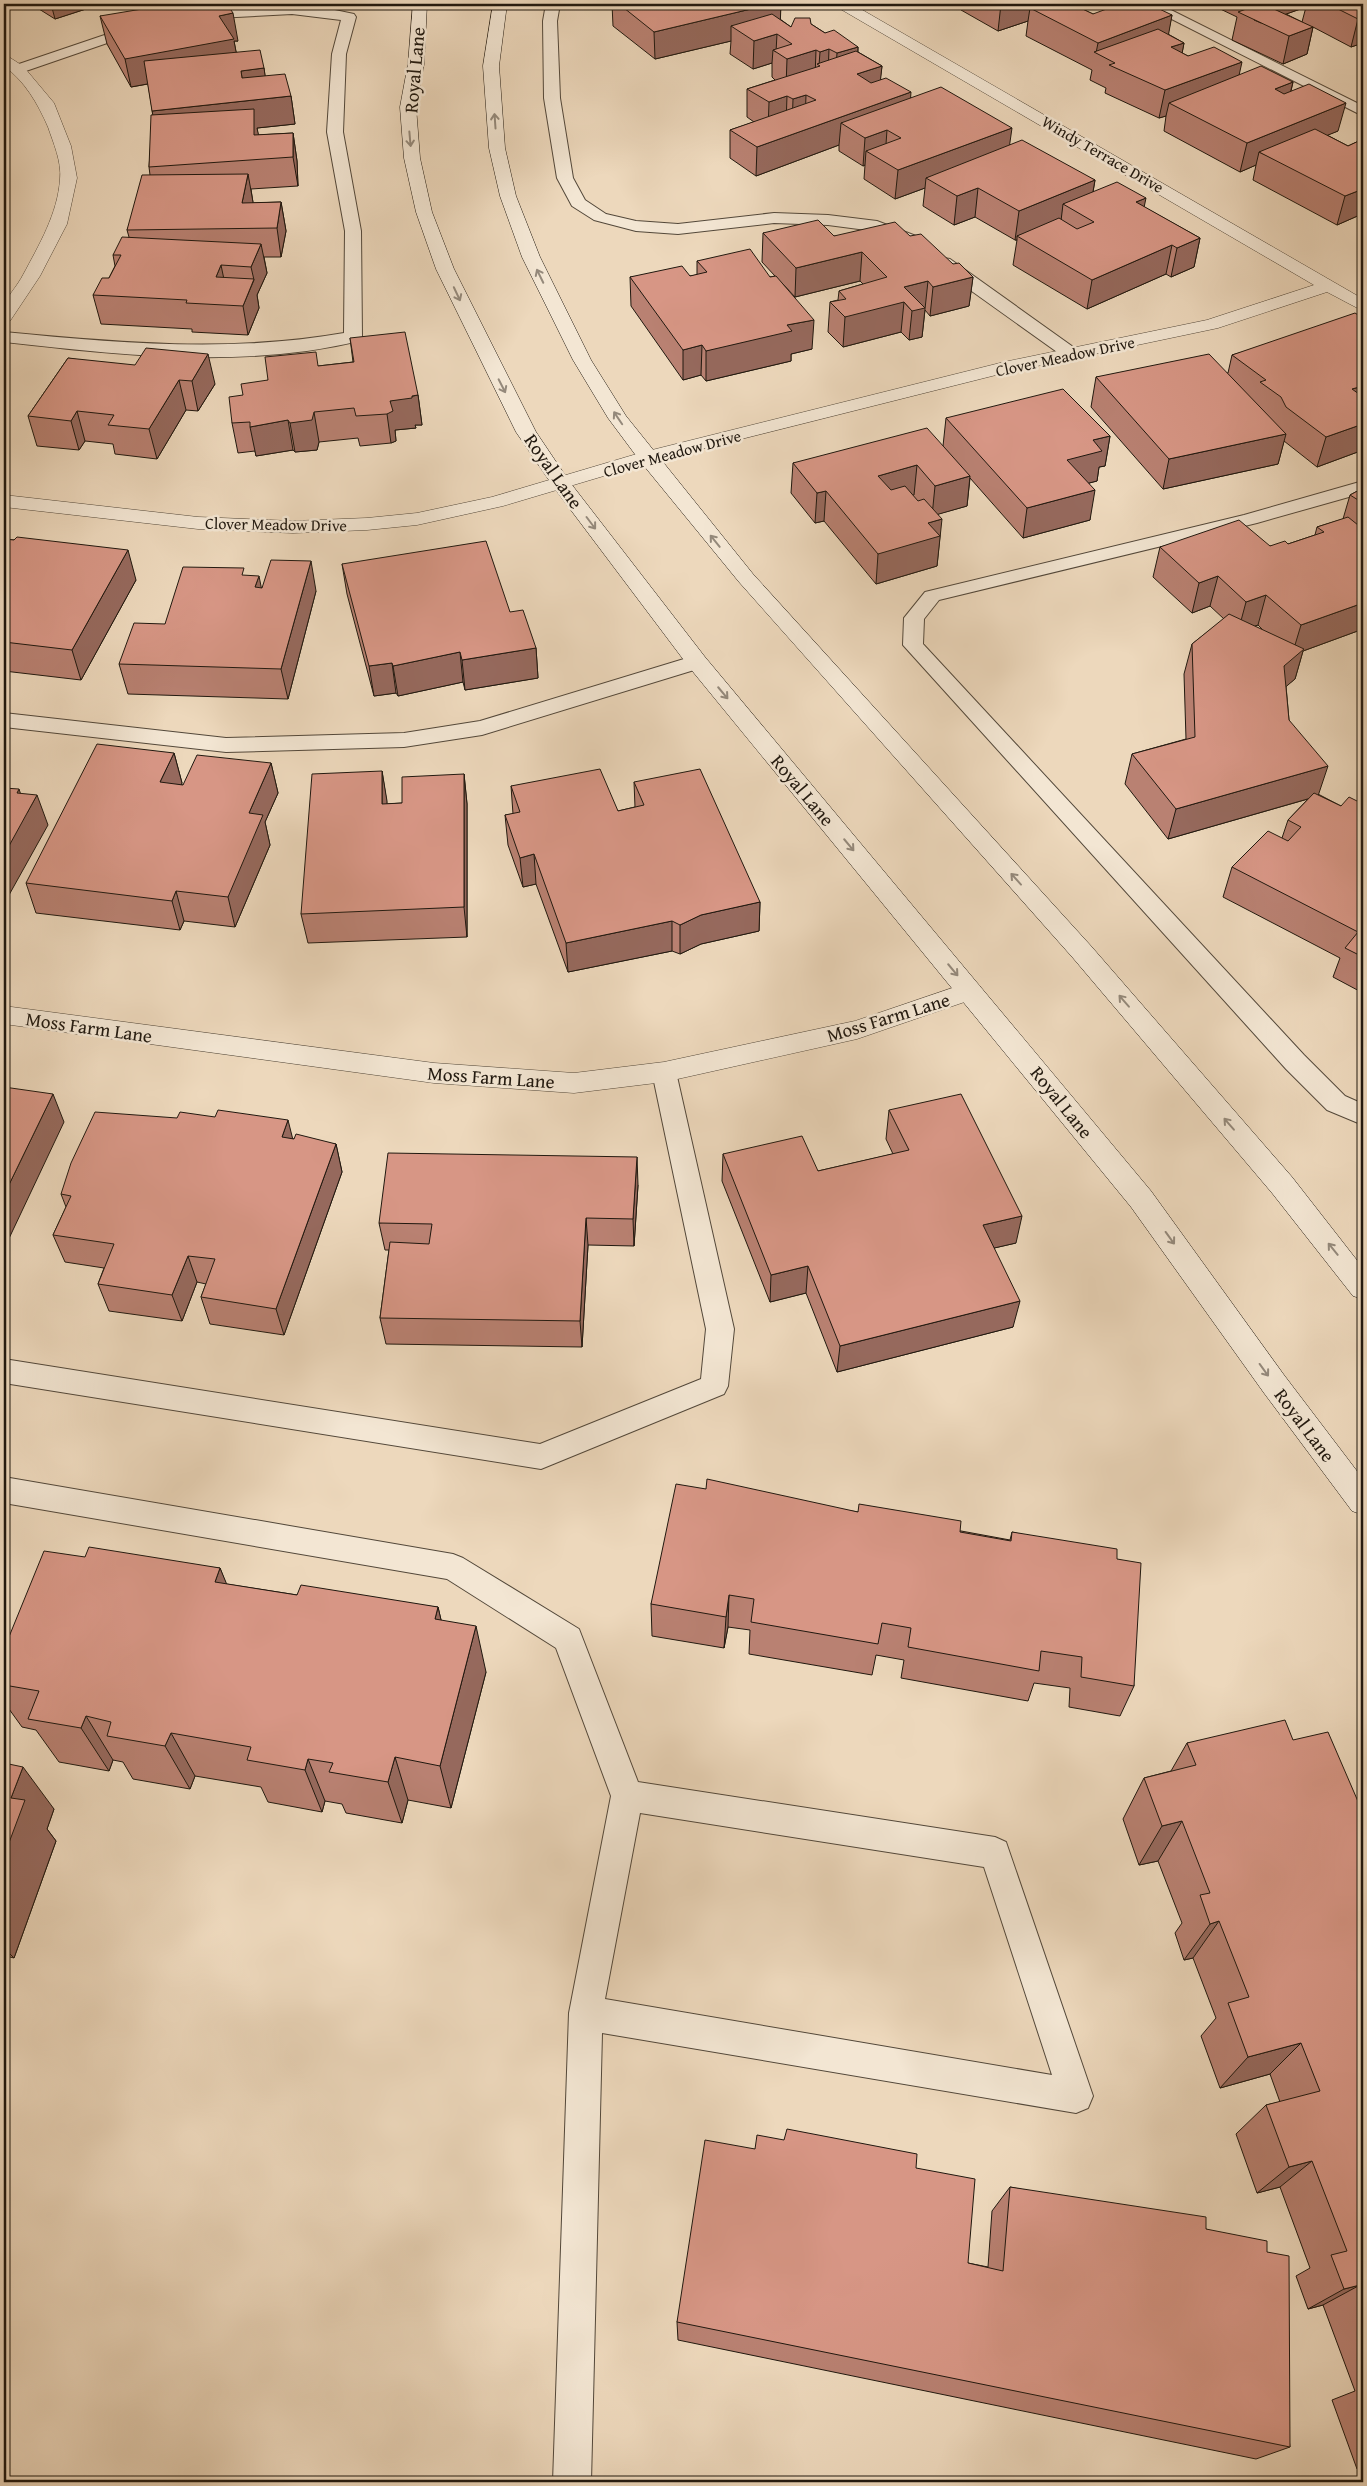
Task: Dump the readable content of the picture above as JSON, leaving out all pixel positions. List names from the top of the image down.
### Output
{
  "streets": {
    "main road": [
      "Royal Lane",
      "Windy Terrace Drive",
      "Clover Meadow Drive",
      "Moss Farm Lane"
    ]
  },
  "crossings": [
    ["Royal Lane", "Clover Meadow Drive"],
    ["Royal Lane", "Moss Farm Lane"],
    ["Windy Terrace Drive", "Clover Meadow Drive"]
  ]
}
